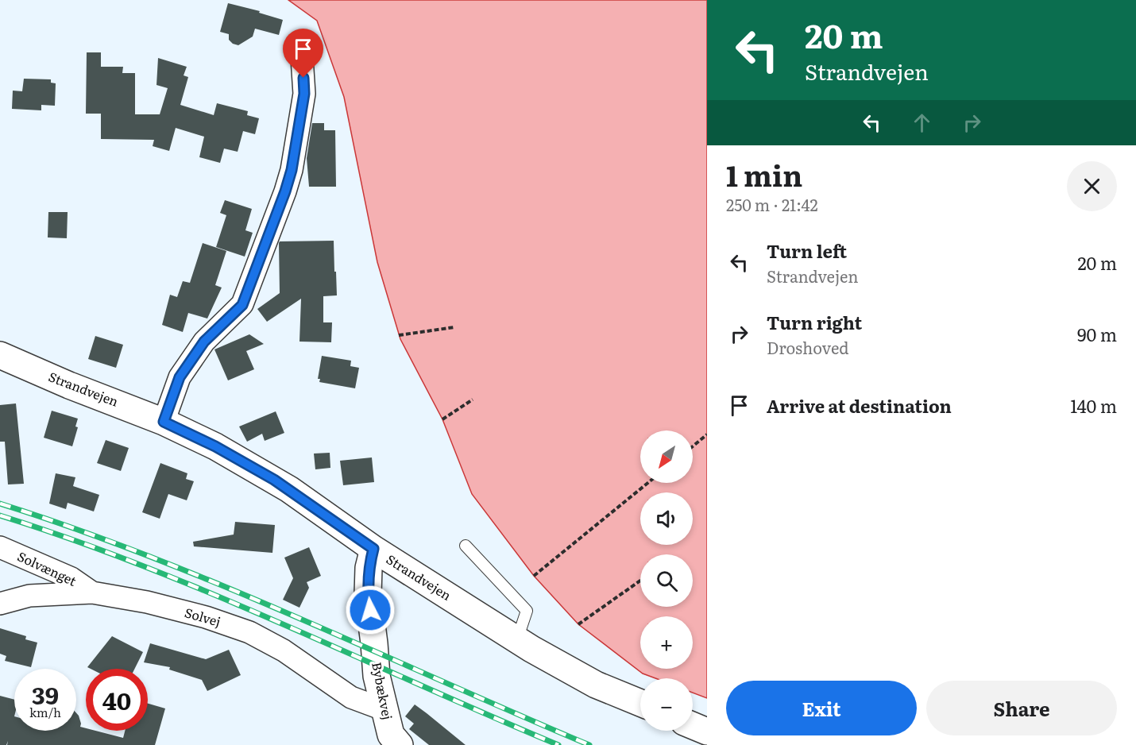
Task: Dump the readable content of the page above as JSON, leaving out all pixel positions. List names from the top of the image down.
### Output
{
  "streets": {
    "street": [
      "Strandvejen",
      "Solvænget",
      "Solvej",
      "Bybækvej"
    ]
  },
  "crossings": [
    ["Strandvejen", "Bybækvej"],
    ["Solvænget", "Solvej"],
    ["Solvej", "Bybækvej"]
  ],
  "north": "bottom left",
  "page": {
    "turn": ["20 m", "Strandvejen"],
    "heading": ["1 min", "250 m · 21:42"],
    "list": [
      {
        "name": "Turn left",
        "note": "Strandvejen",
        "value": "20 m"
      },
      {
        "name": "Turn right",
        "note": "Droshoved",
        "value": "90 m"
      },
      {
        "name": "Arrive at destination",
        "value": "140 m"
      }
    ],
    "map_buttons": ["+", "−"],
    "speed": "39 km/h",
    "limit": "40",
    "buttons": ["Exit", "Share"]
  }
}
